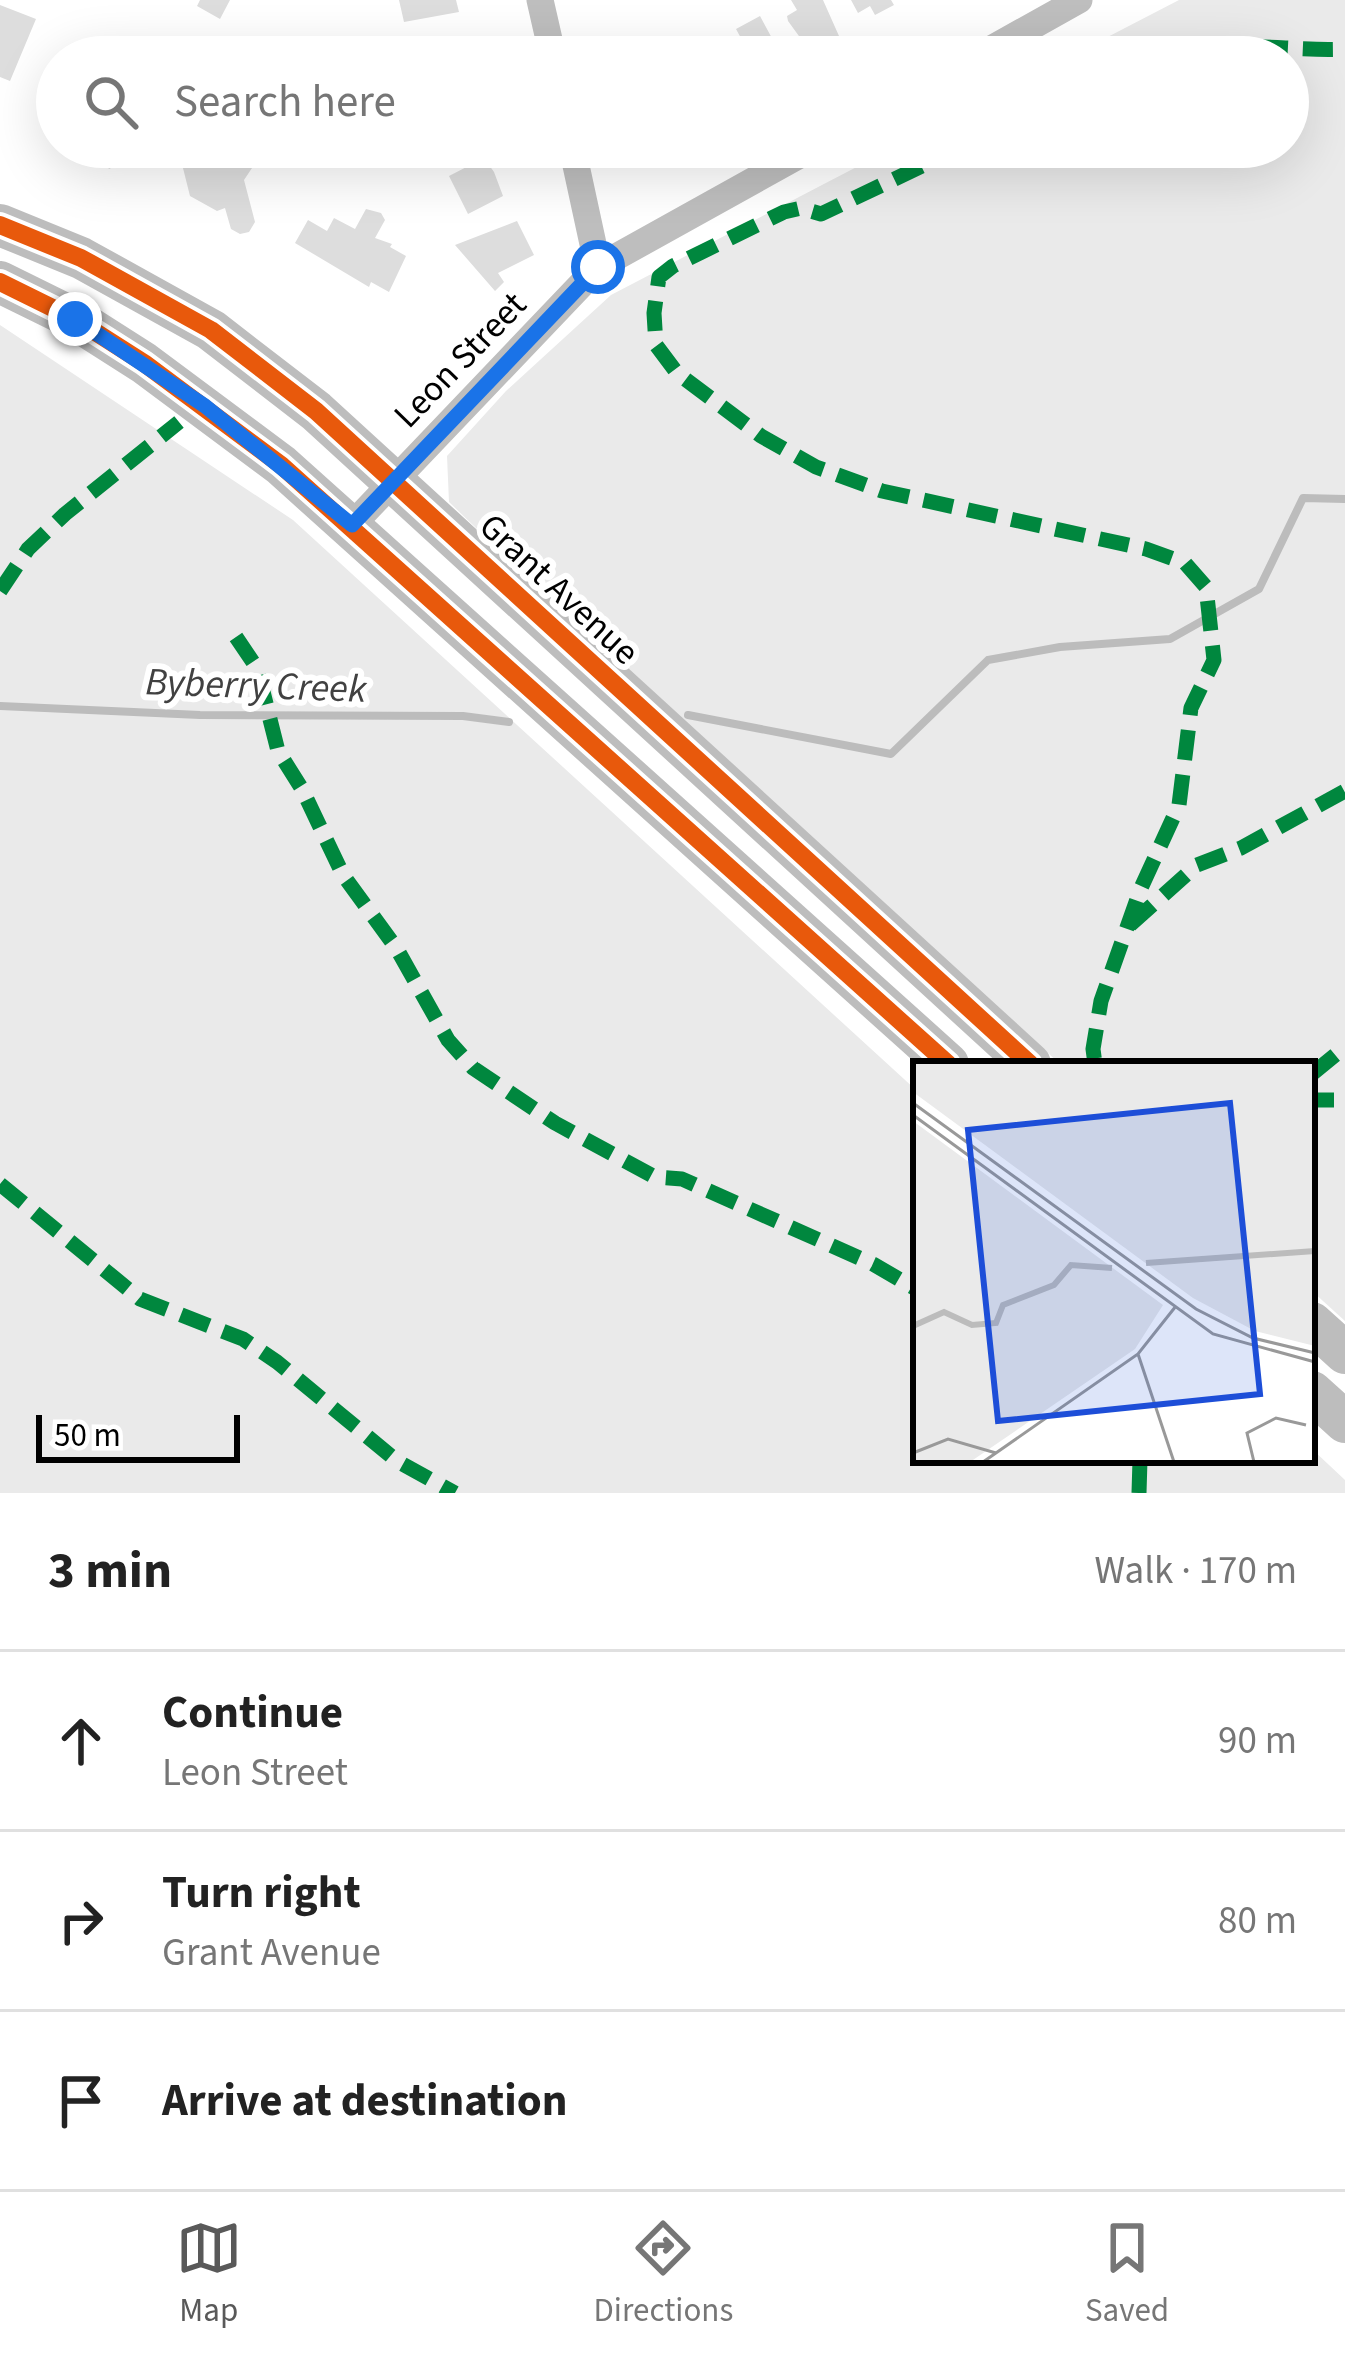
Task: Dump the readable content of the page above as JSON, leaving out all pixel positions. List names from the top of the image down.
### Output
{
  "streets": {
    "main road": ["Grant Avenue"],
    "street": ["Leon Street"]
  },
  "crossings": [
    ["Leon Street", "Grant Avenue"]
  ],
  "water": ["Byberry Creek"],
  "scale_bar": "50 m",
  "page": {
    "search": "Search here",
    "scale": "50 m",
    "heading": ["3 min", "Walk · 170 m"],
    "list": [
      ["Continue", "Leon Street", "90 m"],
      ["Turn right", "Grant Avenue", "80 m"],
      "Arrive at destination"
    ],
    "nav": ["Map", "Directions", "Saved"]
  }
}
